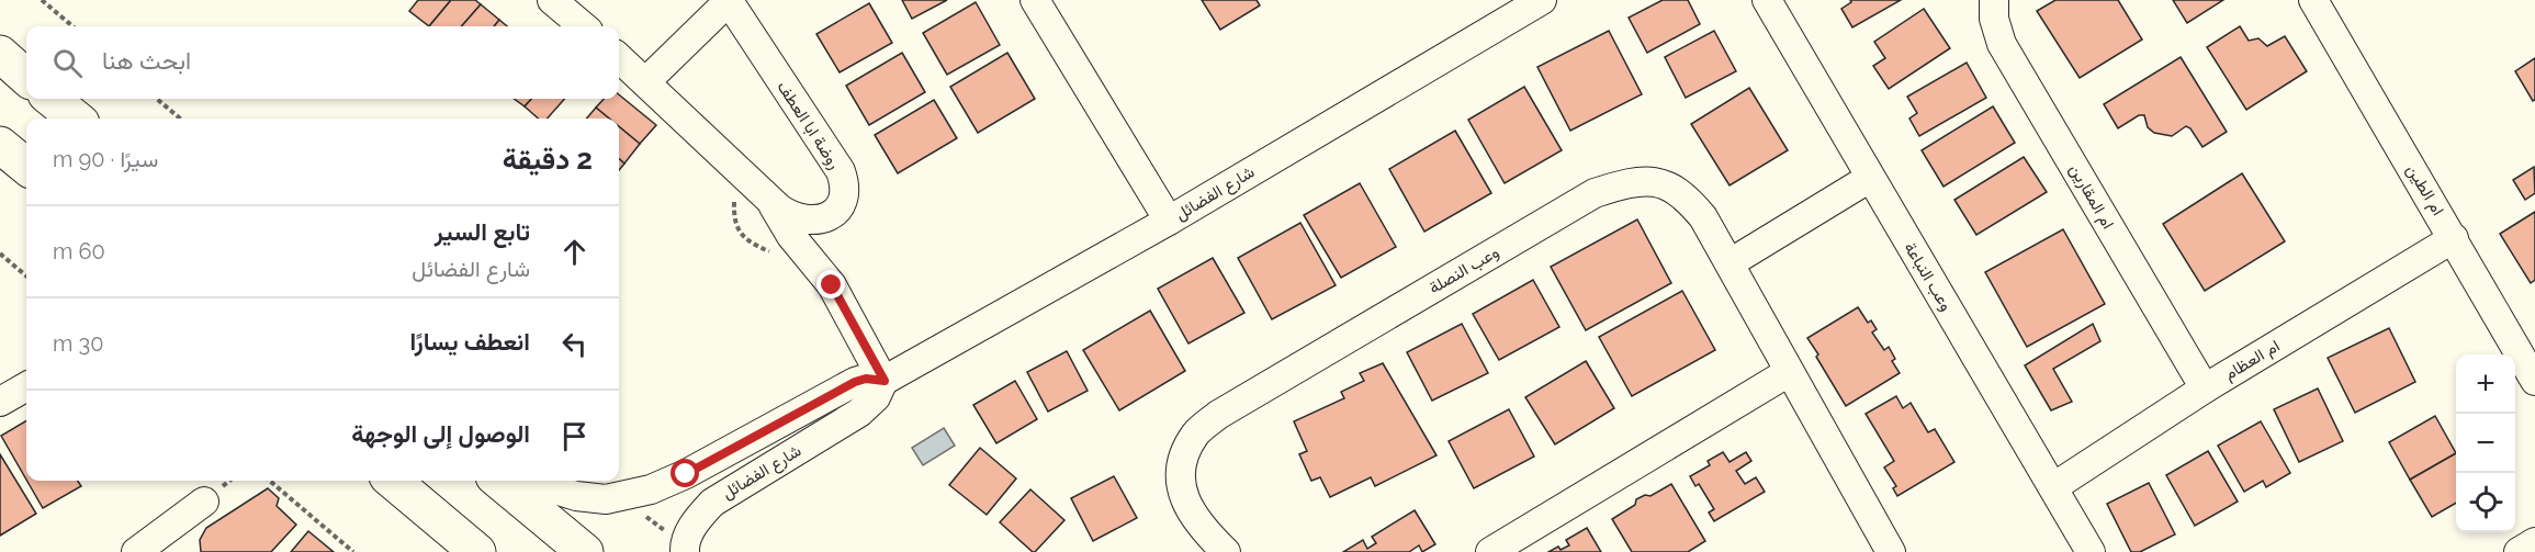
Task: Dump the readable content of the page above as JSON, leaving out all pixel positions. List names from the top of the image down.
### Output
{
  "streets": {
    "street": [
      "روضة ابا العطف",
      "ام الطين",
      "شارع الفضائل",
      "ام المقارين",
      "وعب النصلة",
      "وعب النباعة",
      "ام العظام"
    ]
  },
  "crossings": [
    ["ام الطين", "ام العظام"],
    ["ام المقارين", "ام العظام"],
    ["وعب النباعة", "ام العظام"]
  ],
  "page": {
    "search": "ابحث هنا",
    "heading": ["2 دقيقة", "سيرًا · 90 m"],
    "list": [
      ["تابع السير", "شارع الفضائل", "60 m"],
      ["انعطف يسارًا", "30 m"],
      "الوصول إلى الوجهة"
    ],
    "map_buttons": ["+", "−"]
  }
}
